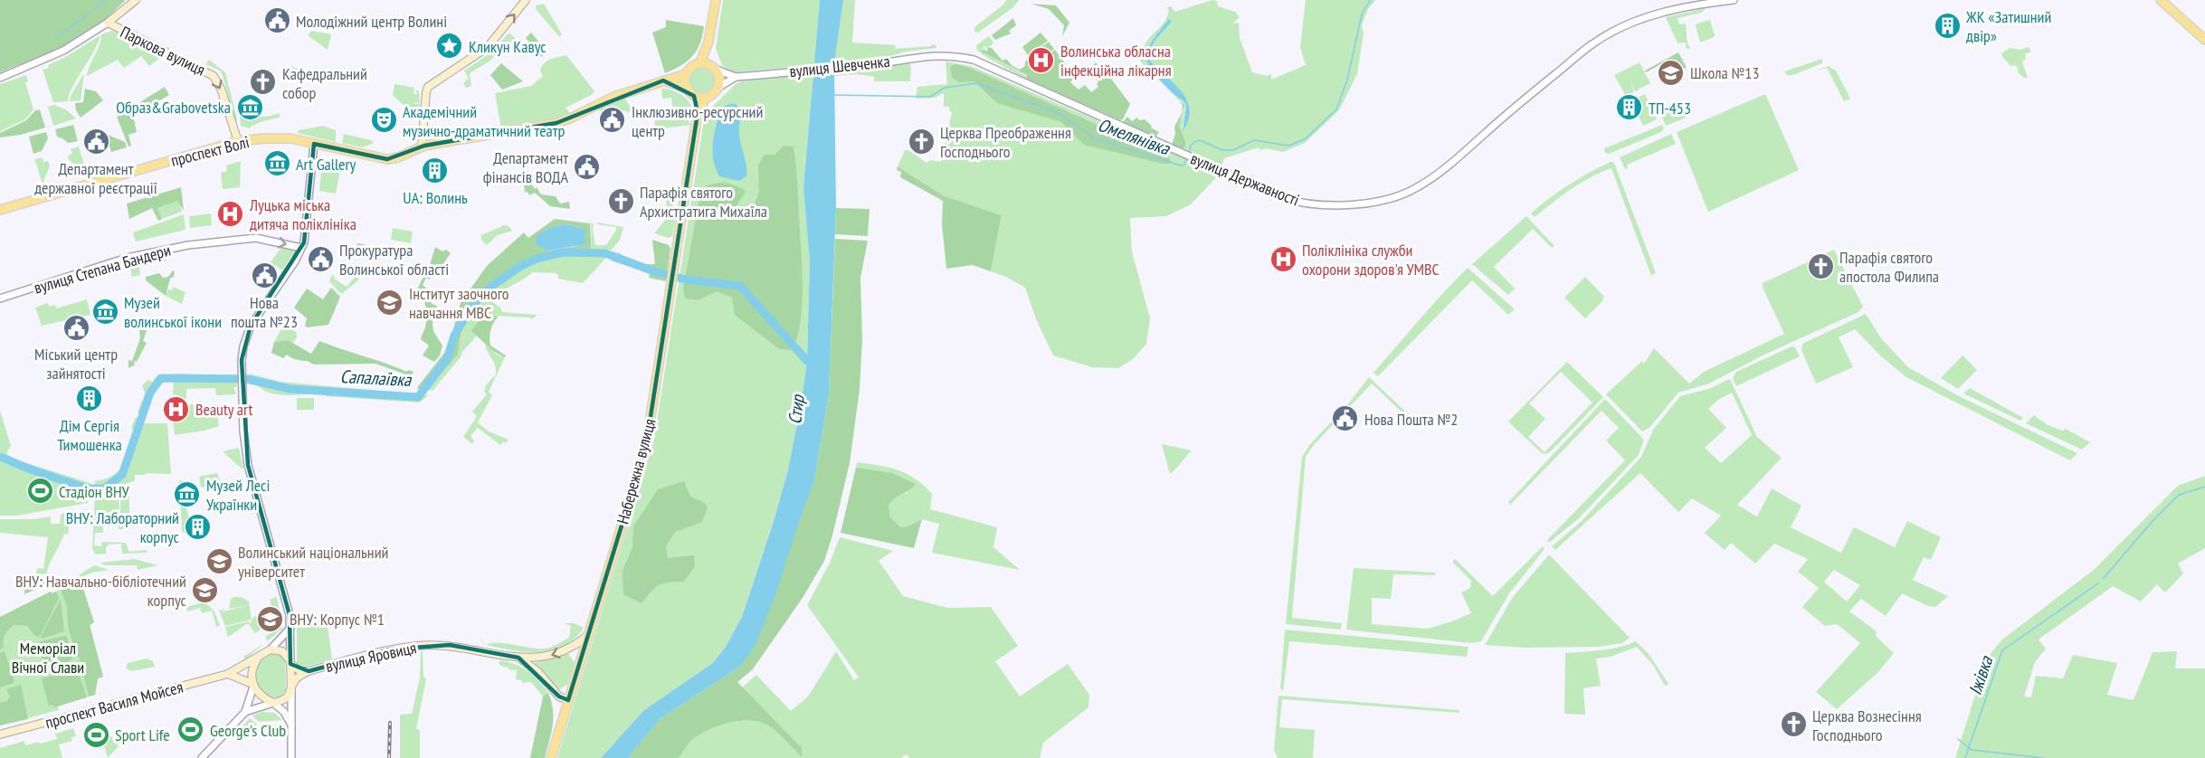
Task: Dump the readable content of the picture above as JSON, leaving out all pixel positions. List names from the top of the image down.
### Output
{
  "streets": {
    "main road": [
      "Паркова вулиця",
      "проспект Волі",
      "Набережна вулиця",
      "вулиця Яровиця",
      "проспект Василя Мойсея"
    ],
    "street": ["вулиця Шевченка", "вулиця Державності", "вулиця Степана Бандери"]
  },
  "crossings": [
    ["Паркова вулиця", "проспект Волі"],
    ["вулиця Шевченка", "вулиця Державності"],
    ["вулиця Шевченка", "Набережна вулиця"],
    ["Набережна вулиця", "вулиця Яровиця"],
    ["вулиця Яровиця", "проспект Василя Мойсея"]
  ],
  "one_way": ["Паркова вулиця", "вулиця Степана Бандери"],
  "water": [
    "Омелянівка",
    "Сапалаївка",
    "Стир",
    "Іжівка"
  ],
  "parks": ["Меморіал Вічної Слави"],
  "places": {
    "public building": [
      "Молодіжний центр Волині",
      "Інклюзивно-ресурсний центр",
      "Департамент державної реєстрації",
      "Департамент фінансів ВОДА",
      "Прокуратура Волинської області",
      "Нова пошта №23",
      "Міський центр зайнятості",
      "Нова Пошта №2"
    ],
    "building": [
      "ЖК «Затишний двір»",
      "ТП-453",
      "UA: Волинь",
      "Дім Сергія Тимошенка",
      "ВНУ: Лабораторний корпус"
    ],
    "place": ["Кликун Кавус"],
    "hospital": [
      "Волинська обласна інфекційна лікарня",
      "Луцька міська дитяча поліклініка",
      "Поліклініка служби охорони здоров'я УМВС",
      "Beauty art"
    ],
    "school or university": [
      "Школа №13",
      "Інститут заочного навчання МВС",
      "Волинський національний університет",
      "ВНУ: Навчально-бібліотечний корпус",
      "ВНУ: Корпус №1"
    ],
    "church": [
      "Кафедральний собор",
      "Церква Преображення Господнього",
      "Парафія святого Архистратига Михаїла",
      "Парафія святого апостола Филипа",
      "Церква Вознесіння Господнього"
    ],
    "museum": [
      "Образ&Grabovetska",
      "Art Gallery",
      "Музей волинської ікони",
      "Музей Лесі Українки"
    ],
    "theatre": ["Академічний музично-драматичний театр"],
    "sports": ["Стадіон ВНУ", "George's Club", "Sport Life"]
  }
}
